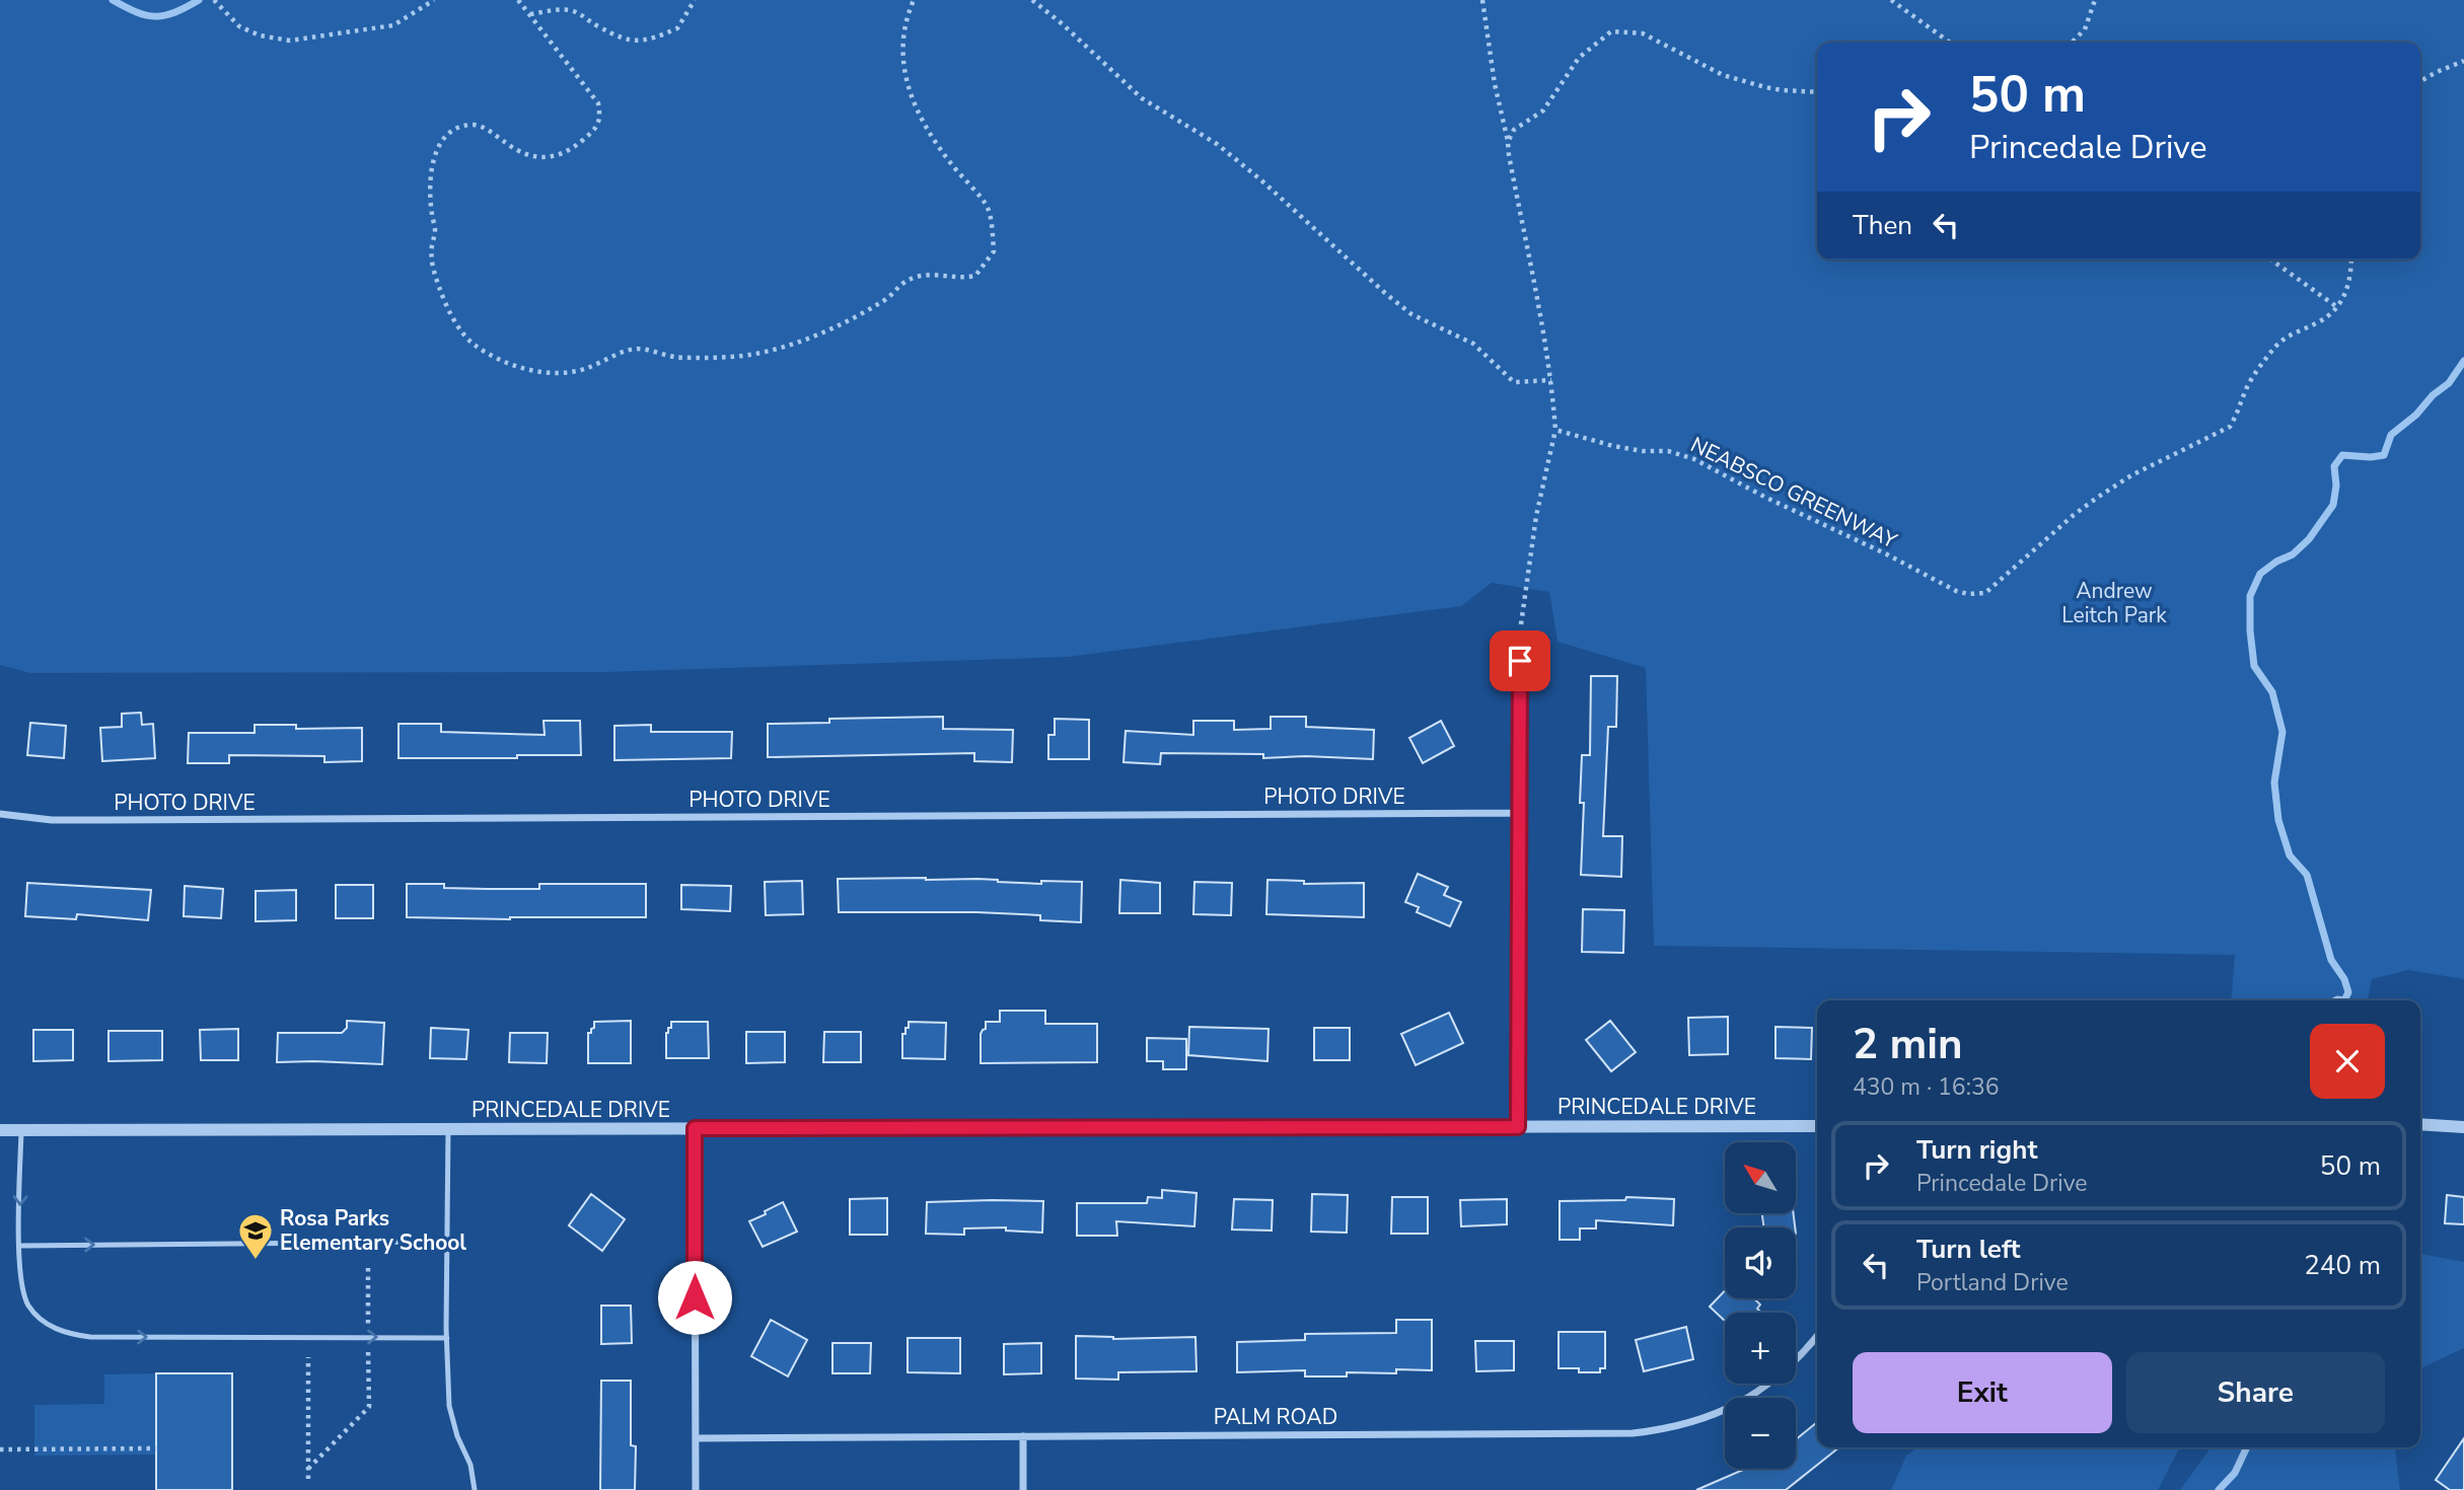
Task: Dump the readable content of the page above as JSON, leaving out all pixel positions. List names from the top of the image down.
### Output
{
  "streets": {
    "street": ["PHOTO DRIVE", "PRINCEDALE DRIVE", "PALM ROAD"],
    "path": ["NEABSCO GREENWAY"]
  },
  "parks": ["Andrew Leitch Park"],
  "places": {
    "school or university": ["Rosa Parks Elementary School"]
  },
  "north": "top left",
  "page": {
    "turn": ["50 m", "Princedale Drive"],
    "then": "Then",
    "heading": ["2 min", "430 m · 16:36"],
    "list": [
      {
        "name": "Turn right",
        "note": "Princedale Drive",
        "value": "50 m"
      },
      {
        "name": "Turn left",
        "note": "Portland Drive",
        "value": "240 m"
      }
    ],
    "map_buttons": ["+", "−"],
    "buttons": ["Exit", "Share"]
  }
}
